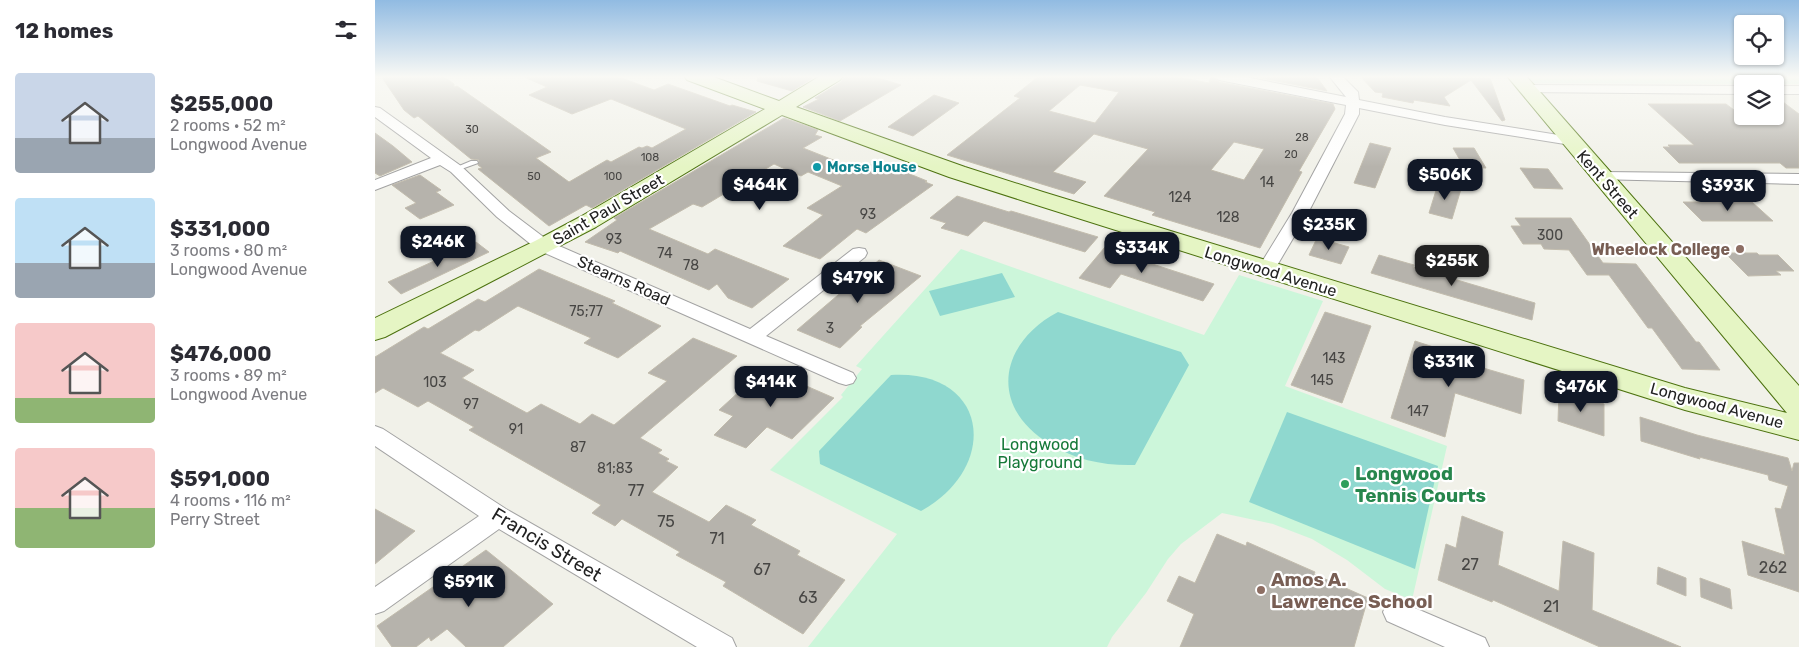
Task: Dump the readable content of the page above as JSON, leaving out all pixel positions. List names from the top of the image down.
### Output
{
  "streets": {
    "main road": ["Kent Street", "Saint Paul Street", "Longwood Avenue"],
    "street": ["Stearns Road", "Francis Street"]
  },
  "crossings": [
    ["Saint Paul Street", "Longwood Avenue"],
    ["Saint Paul Street", "Stearns Road"]
  ],
  "parks": ["Longwood Playground"],
  "places": [
    "Morse House",
    "Wheelock College",
    "Longwood Tennis Courts",
    "Amos A. Lawrence School"
  ],
  "house_numbers": [
    "30",
    "28",
    "20",
    "108",
    "50",
    "100",
    "14",
    "124",
    "93",
    "128",
    "300",
    "93",
    "74",
    "78",
    "75;77",
    "3",
    "143",
    "145",
    "103",
    "97",
    "147",
    "91",
    "87",
    "81;83",
    "77",
    "75",
    "71",
    "27",
    "262",
    "67",
    "63",
    "21"
  ],
  "page": {
    "heading": "12 homes",
    "list": [
      {
        "name": "$255,000",
        "note": "2 rooms · 52 m² · Longwood Avenue"
      },
      {
        "name": "$331,000",
        "note": "3 rooms · 80 m² · Longwood Avenue"
      },
      {
        "name": "$476,000",
        "note": "3 rooms · 89 m² · Longwood Avenue"
      },
      {
        "name": "$591,000",
        "note": "4 rooms · 116 m² · Perry Street"
      }
    ],
    "price": [
      "$506K",
      "$464K",
      "$393K",
      "$235K",
      "$246K",
      "$334K",
      "$255K",
      "$479K",
      "$331K",
      "$414K",
      "$476K",
      "$591K"
    ]
  }
}
